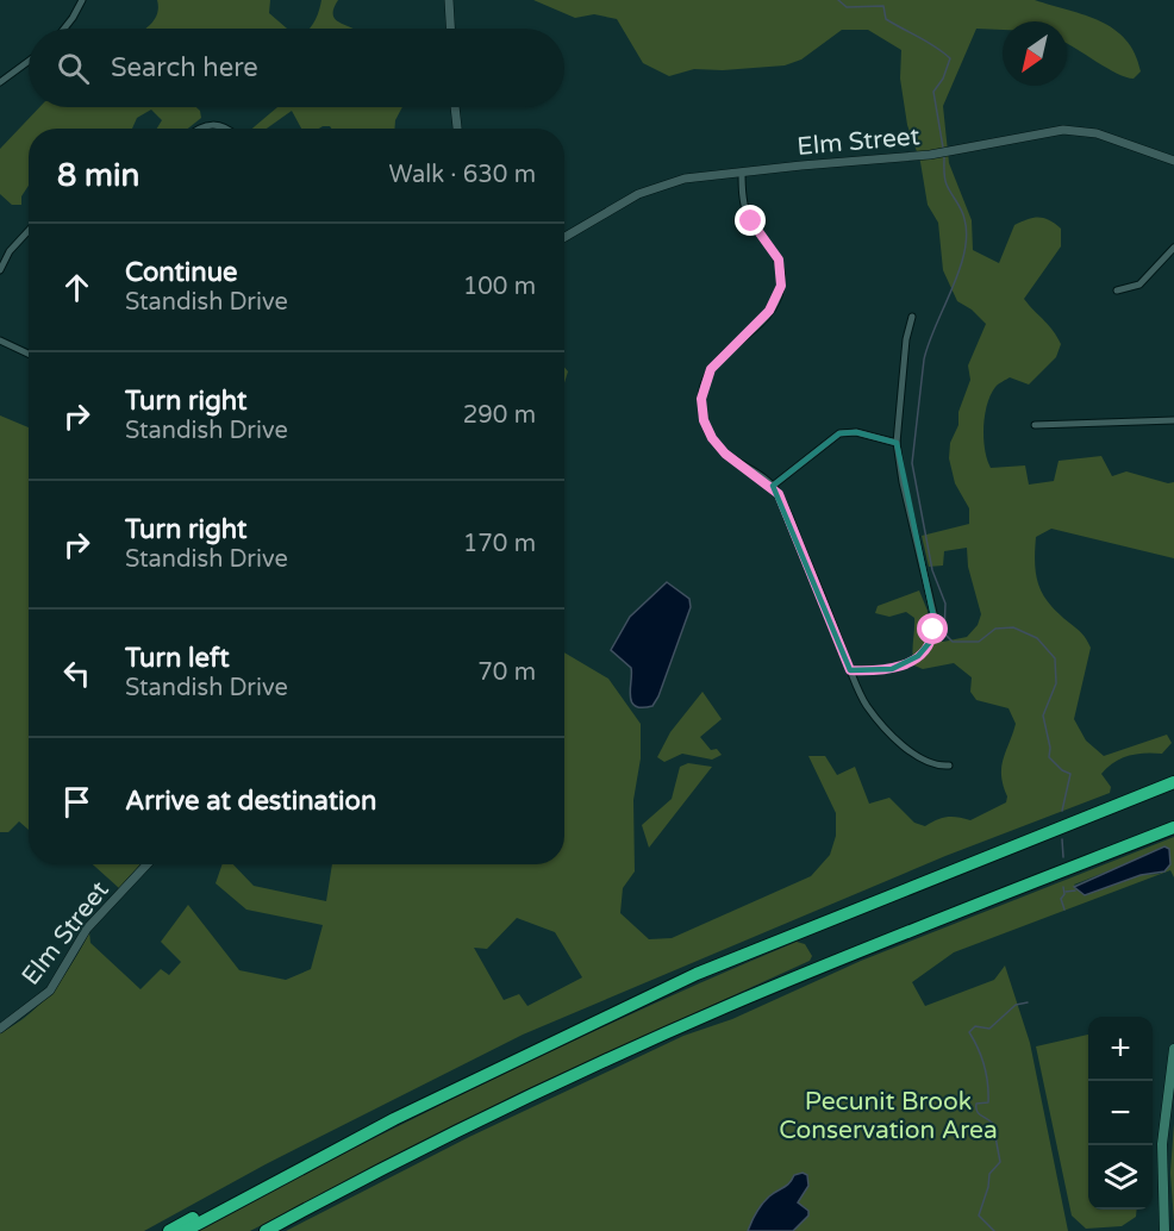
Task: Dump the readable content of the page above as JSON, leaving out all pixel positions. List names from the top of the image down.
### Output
{
  "streets": {
    "street": ["Elm Street"]
  },
  "parks": ["Pecunit Brook Conservation Area"],
  "north": "bottom left",
  "page": {
    "search": "Search here",
    "heading": ["8 min", "Walk · 630 m"],
    "list": [
      ["Continue", "Standish Drive", "100 m"],
      ["Turn right", "Standish Drive", "290 m"],
      ["Turn right", "Standish Drive", "170 m"],
      ["Turn left", "Standish Drive", "70 m"],
      "Arrive at destination"
    ],
    "map_buttons": ["+", "−"]
  }
}
